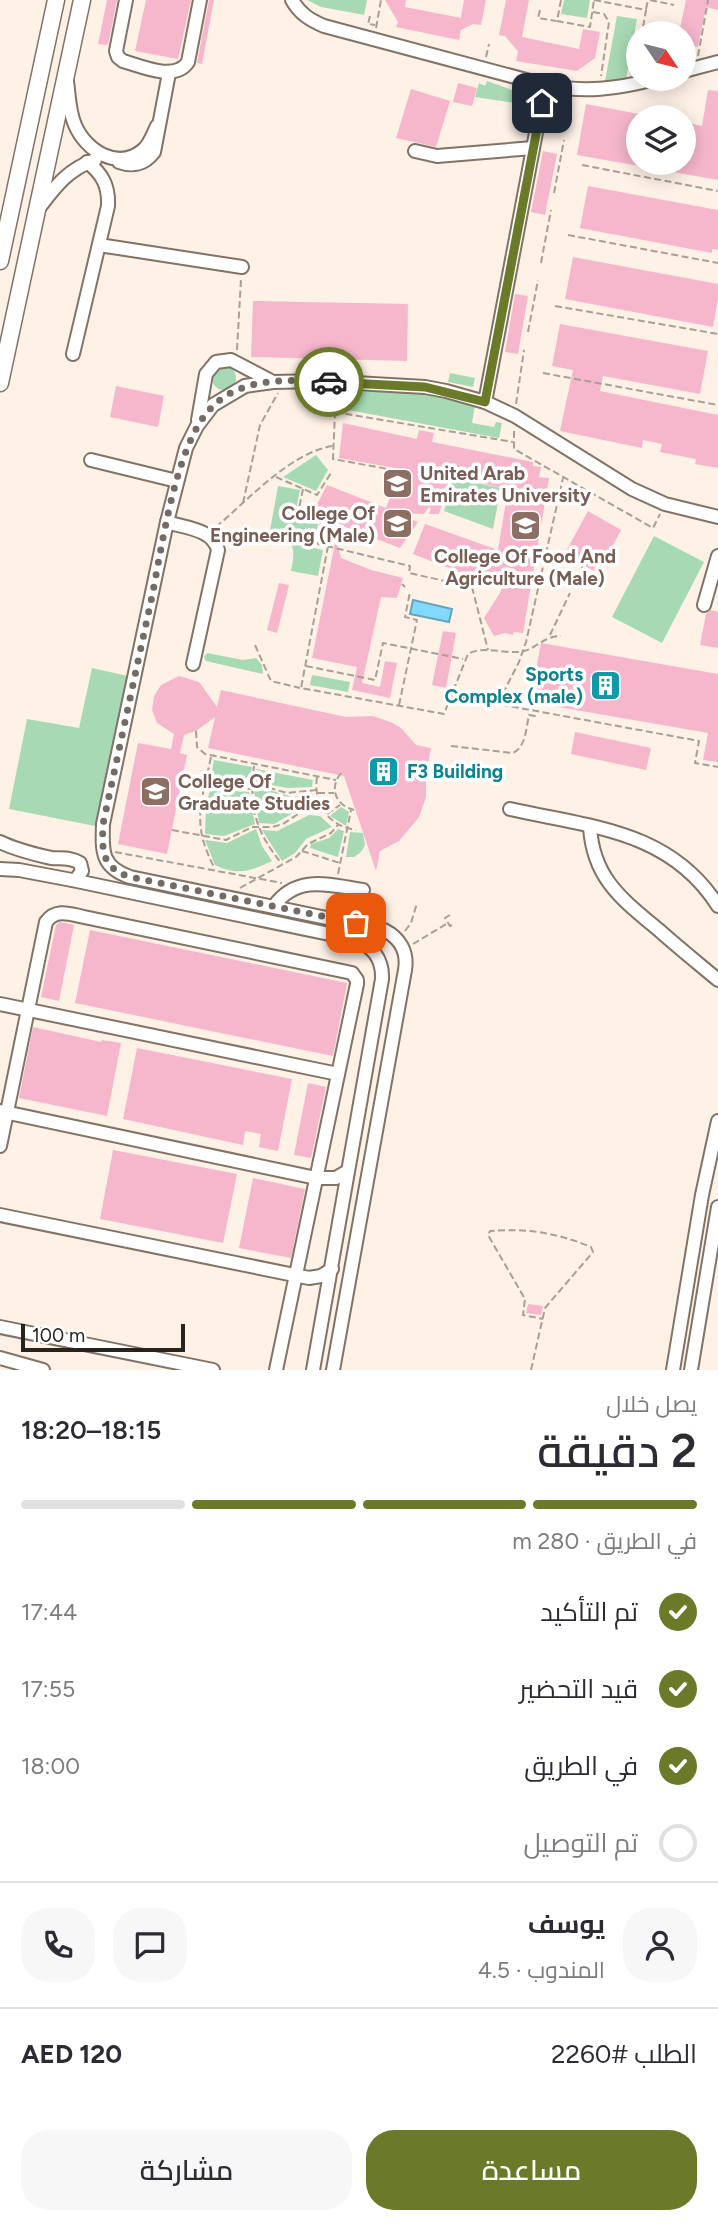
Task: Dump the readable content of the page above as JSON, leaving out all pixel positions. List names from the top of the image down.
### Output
{
  "places": {
    "school or university": [
      "United Arab Emirates University",
      "College Of Engineering (Male)",
      "College Of Food And Agriculture (Male)",
      "College Of Graduate Studies"
    ],
    "building": ["Sports Complex (male)", "F3 Building"]
  },
  "scale_bar": "100 m",
  "north": "bottom right",
  "page": {
    "scale": "100 m",
    "heading": ["2 دقيقة", "يصل خلال", "18:15–18:20"],
    "panel": [
      "يوسف",
      "المندوب · 4.5",
      "الطلب #2260",
      "AED 120"
    ],
    "bar": "في الطريق · 280 m",
    "list": [
      ["تم التأكيد", "17:44"],
      ["قيد التحضير", "17:55"],
      ["في الطريق", "18:00"],
      "تم التوصيل"
    ],
    "buttons": ["مساعدة", "مشاركة"]
  }
}
